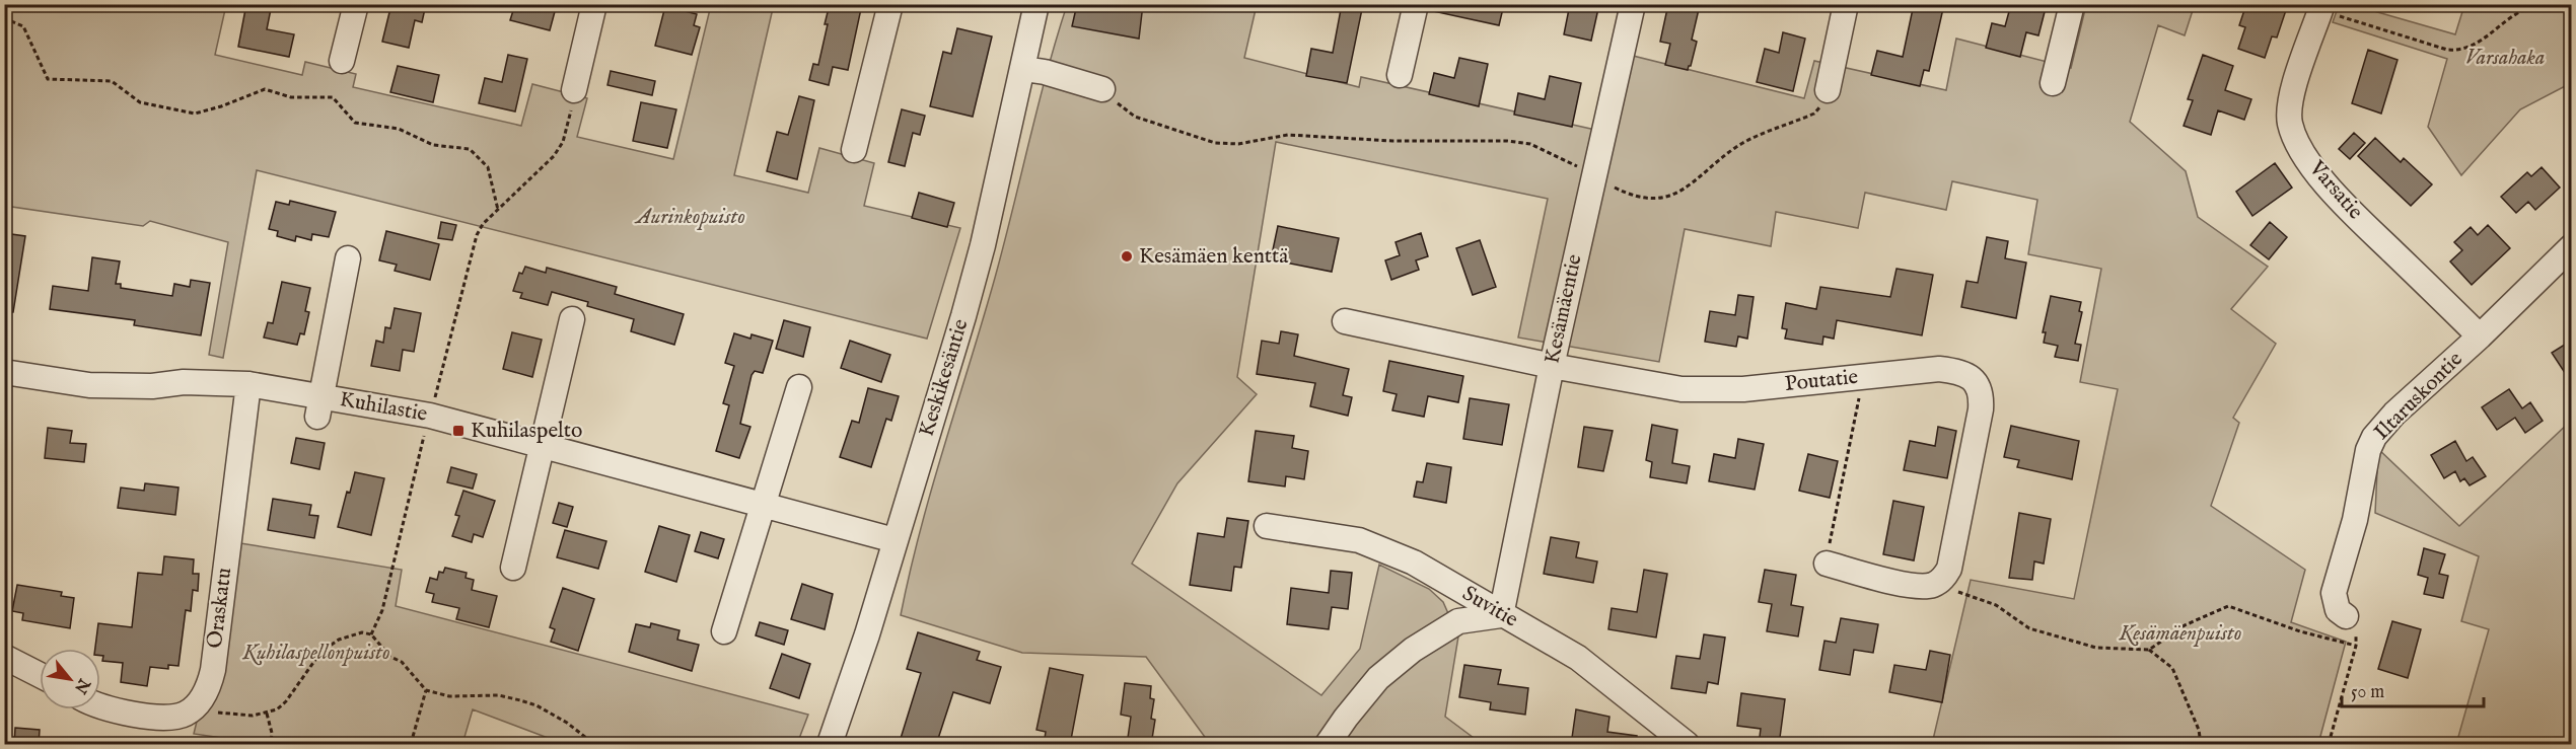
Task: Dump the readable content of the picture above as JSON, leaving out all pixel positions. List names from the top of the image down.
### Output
{
  "streets": {
    "street": [
      "Varsatie",
      "Kesämäentie",
      "Keskikesäntie",
      "Poutatie",
      "Iltaruskontie",
      "Kuhilastie",
      "Suvitie",
      "Oraskatu"
    ]
  },
  "crossings": [
    ["Varsatie", "Iltaruskontie"],
    ["Kesämäentie", "Poutatie"],
    ["Kesämäentie", "Suvitie"],
    ["Keskikesäntie", "Kuhilastie"],
    ["Kuhilastie", "Oraskatu"]
  ],
  "parks": [
    "Varsahaka",
    "Aurinkopuisto",
    "Kesämäenpuisto",
    "Kuhilaspellonpuisto"
  ],
  "places": {
    "other": ["Kesämäen kenttä"],
    "transit": ["Kuhilaspelto"]
  },
  "scale_bar": "50 m",
  "north": "bottom right"
}
